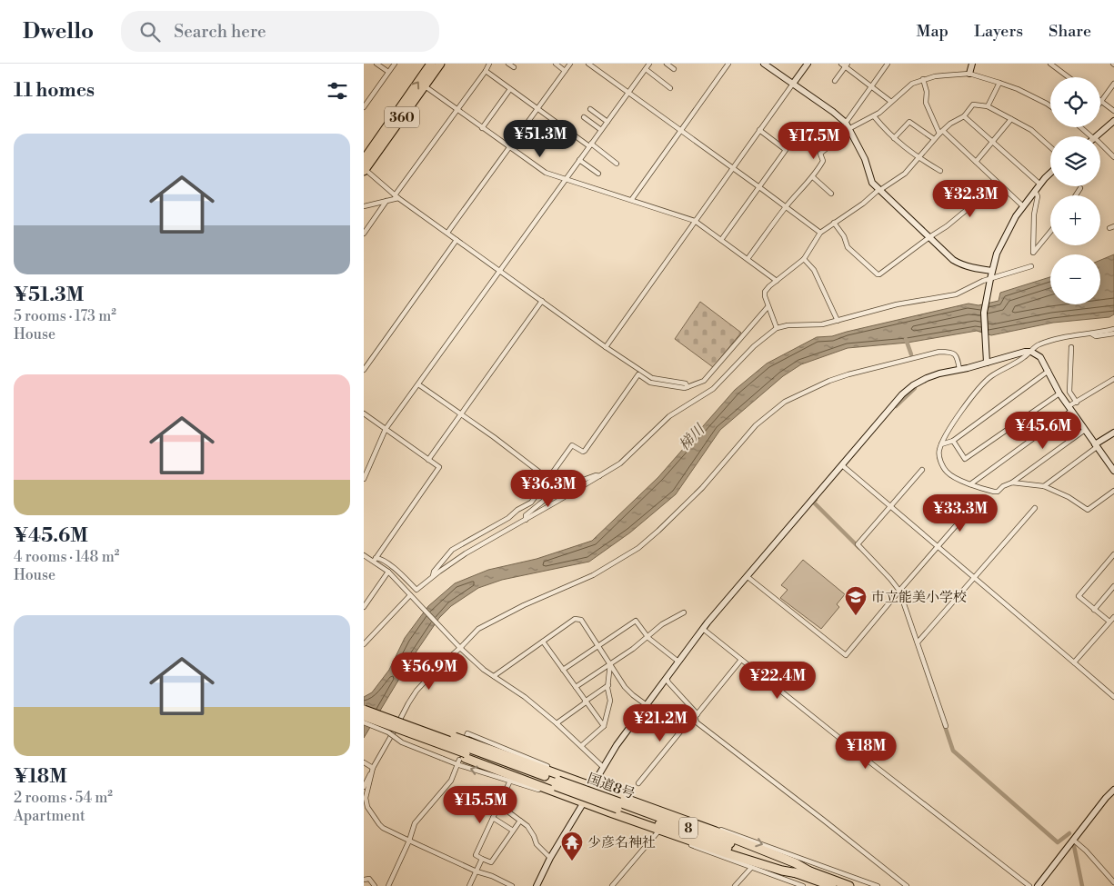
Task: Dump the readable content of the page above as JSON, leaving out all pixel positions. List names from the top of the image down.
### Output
{
  "streets": {
    "highway": ["360", "国道8号", "8"]
  },
  "water": ["梯川"],
  "places": {
    "school or university": ["市立能美小学校"],
    "temple": ["少彦名神社"]
  },
  "page": {
    "header": "Dwello",
    "search": "Search here",
    "nav": ["Map", "Layers", "Share"],
    "heading": "11 homes",
    "map_buttons": ["+", "−"],
    "list": [
      {
        "name": "¥51.3M",
        "note": "5 rooms · 173 m² · House"
      },
      {
        "name": "¥45.6M",
        "note": "4 rooms · 148 m² · House"
      },
      {
        "name": "¥18M",
        "note": "2 rooms · 54 m² · Apartment"
      }
    ],
    "price": [
      "¥51.3M",
      "¥17.5M",
      "¥32.3M",
      "¥45.6M",
      "¥36.3M",
      "¥33.3M",
      "¥56.9M",
      "¥22.4M",
      "¥21.2M",
      "¥18M",
      "¥15.5M"
    ]
  }
}
